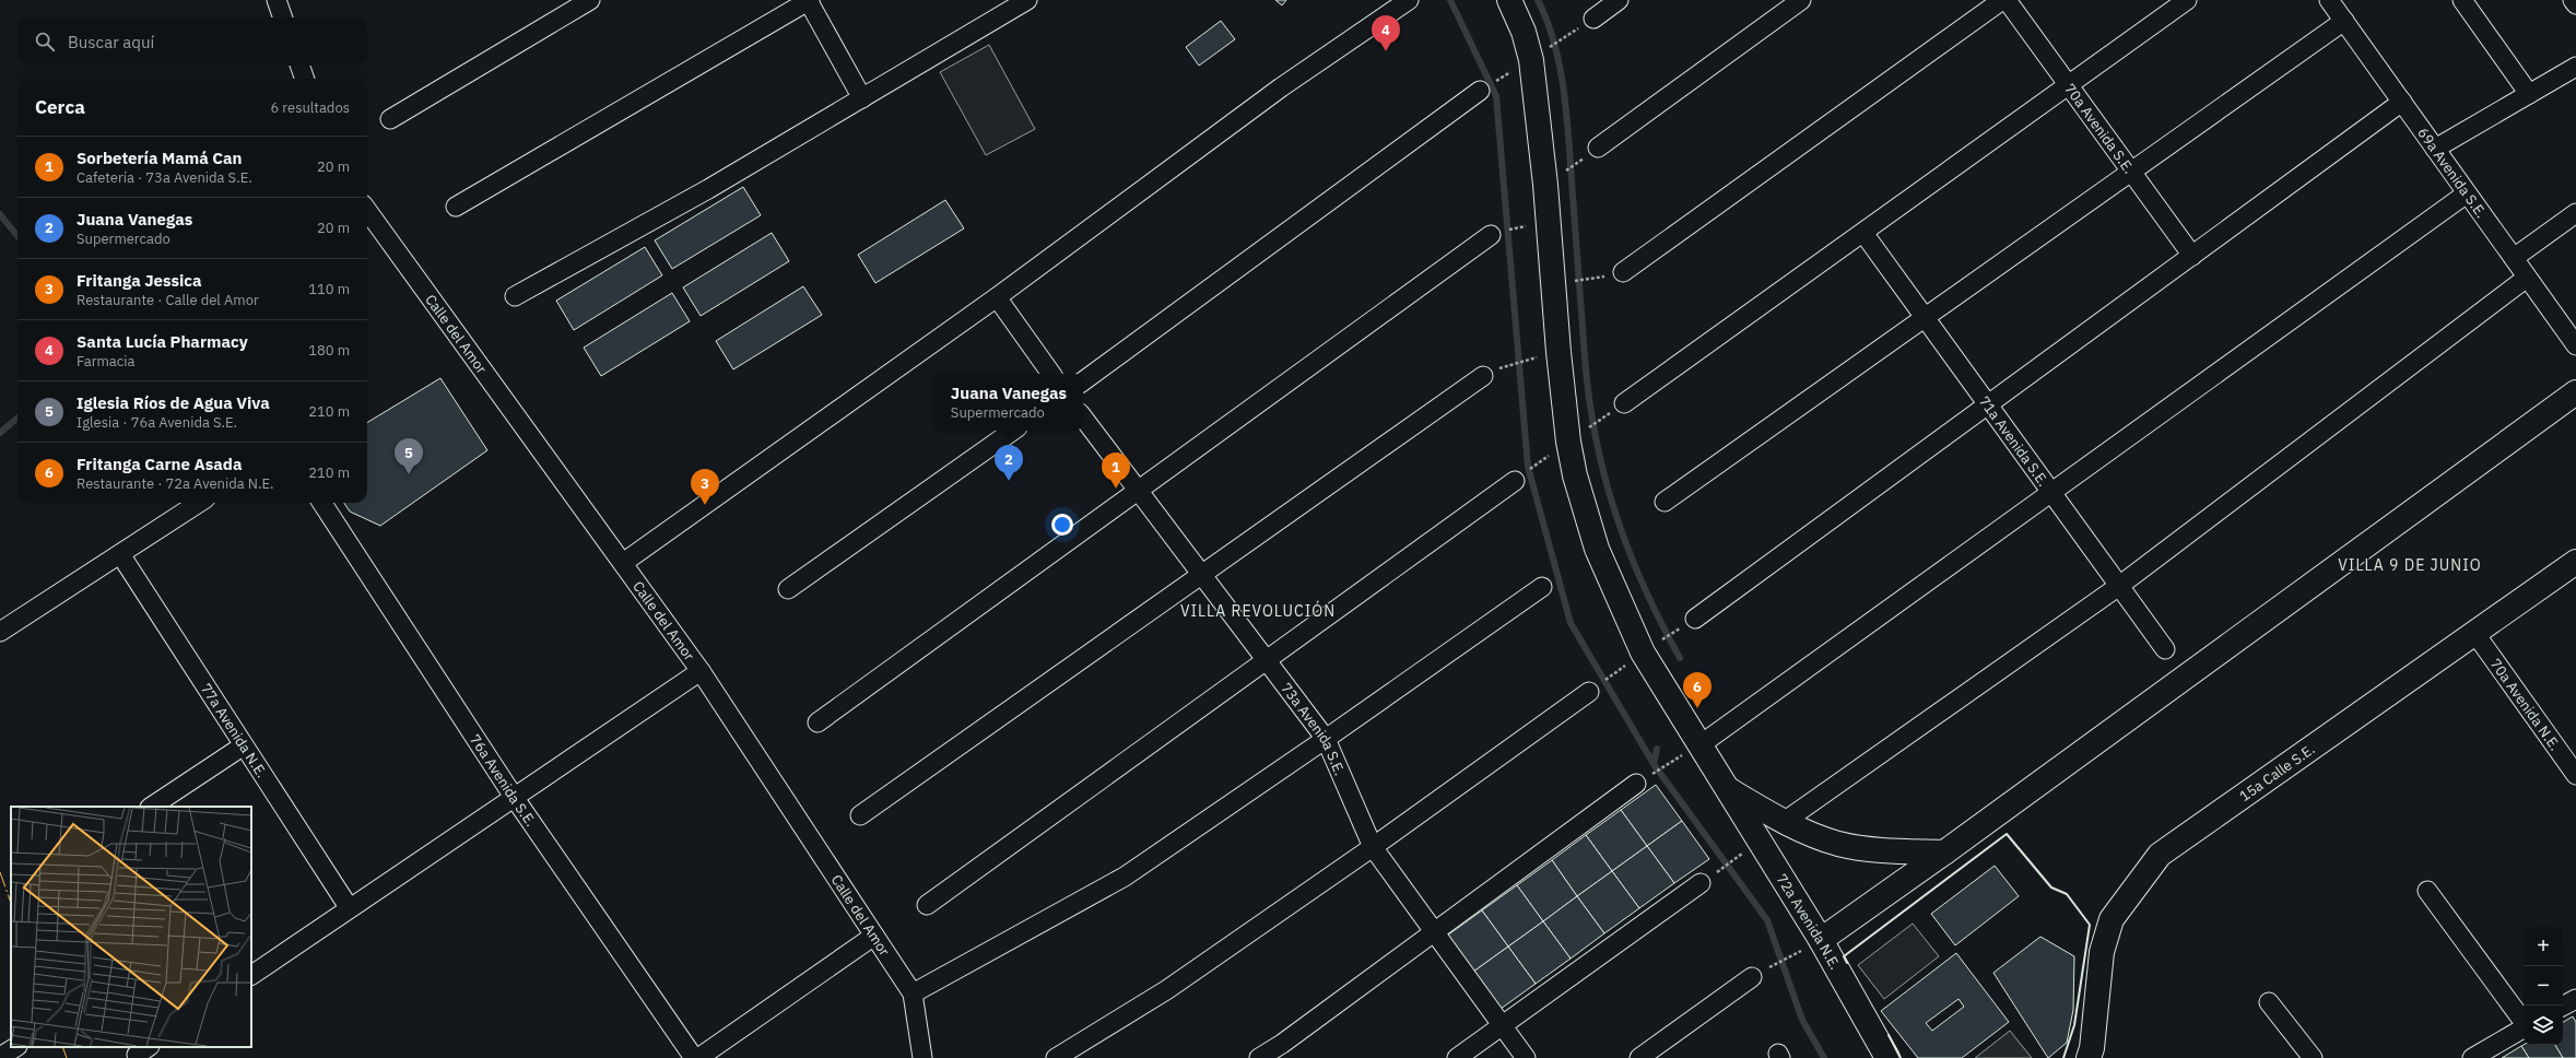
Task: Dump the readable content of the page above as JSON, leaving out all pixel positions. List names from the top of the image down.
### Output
{
  "streets": {
    "street": [
      "70a Avenida S.E.",
      "69a Avenida S.E.",
      "Calle del Amor",
      "71a Avenida S.E.",
      "70a Avenida N.E.",
      "73a Avenida S.E.",
      "77a Avenida N.E.",
      "15a Calle S.E.",
      "76a Avenida S.E.",
      "72a Avenida N.E."
    ]
  },
  "crossings": [
    ["70a Avenida N.E.", "15a Calle S.E."]
  ],
  "districts": ["VILLA 9 DE JUNIO", "VILLA REVOLUCIÓN"],
  "page": {
    "pins": [
      "4",
      "5",
      "2",
      "1",
      "3",
      "6"
    ],
    "search": "Buscar aquí",
    "heading": ["Cerca", "6 resultados"],
    "list": [
      {
        "mark": "1",
        "name": "Sorbetería Mamá Can",
        "note": "Cafetería · 73a Avenida S.E.",
        "value": "20 m"
      },
      {
        "mark": "2",
        "name": "Juana Vanegas",
        "note": "Supermercado",
        "value": "20 m"
      },
      {
        "mark": "3",
        "name": "Fritanga Jessica",
        "note": "Restaurante · Calle del Amor",
        "value": "110 m"
      },
      {
        "mark": "4",
        "name": "Santa Lucía Pharmacy",
        "note": "Farmacia",
        "value": "180 m"
      },
      {
        "mark": "5",
        "name": "Iglesia Ríos de Agua Viva",
        "note": "Iglesia · 76a Avenida S.E.",
        "value": "210 m"
      },
      {
        "mark": "6",
        "name": "Fritanga Carne Asada",
        "note": "Restaurante · 72a Avenida N.E.",
        "value": "210 m"
      }
    ],
    "popup": ["Juana Vanegas", "Supermercado"],
    "map_buttons": ["+", "−"]
  }
}
